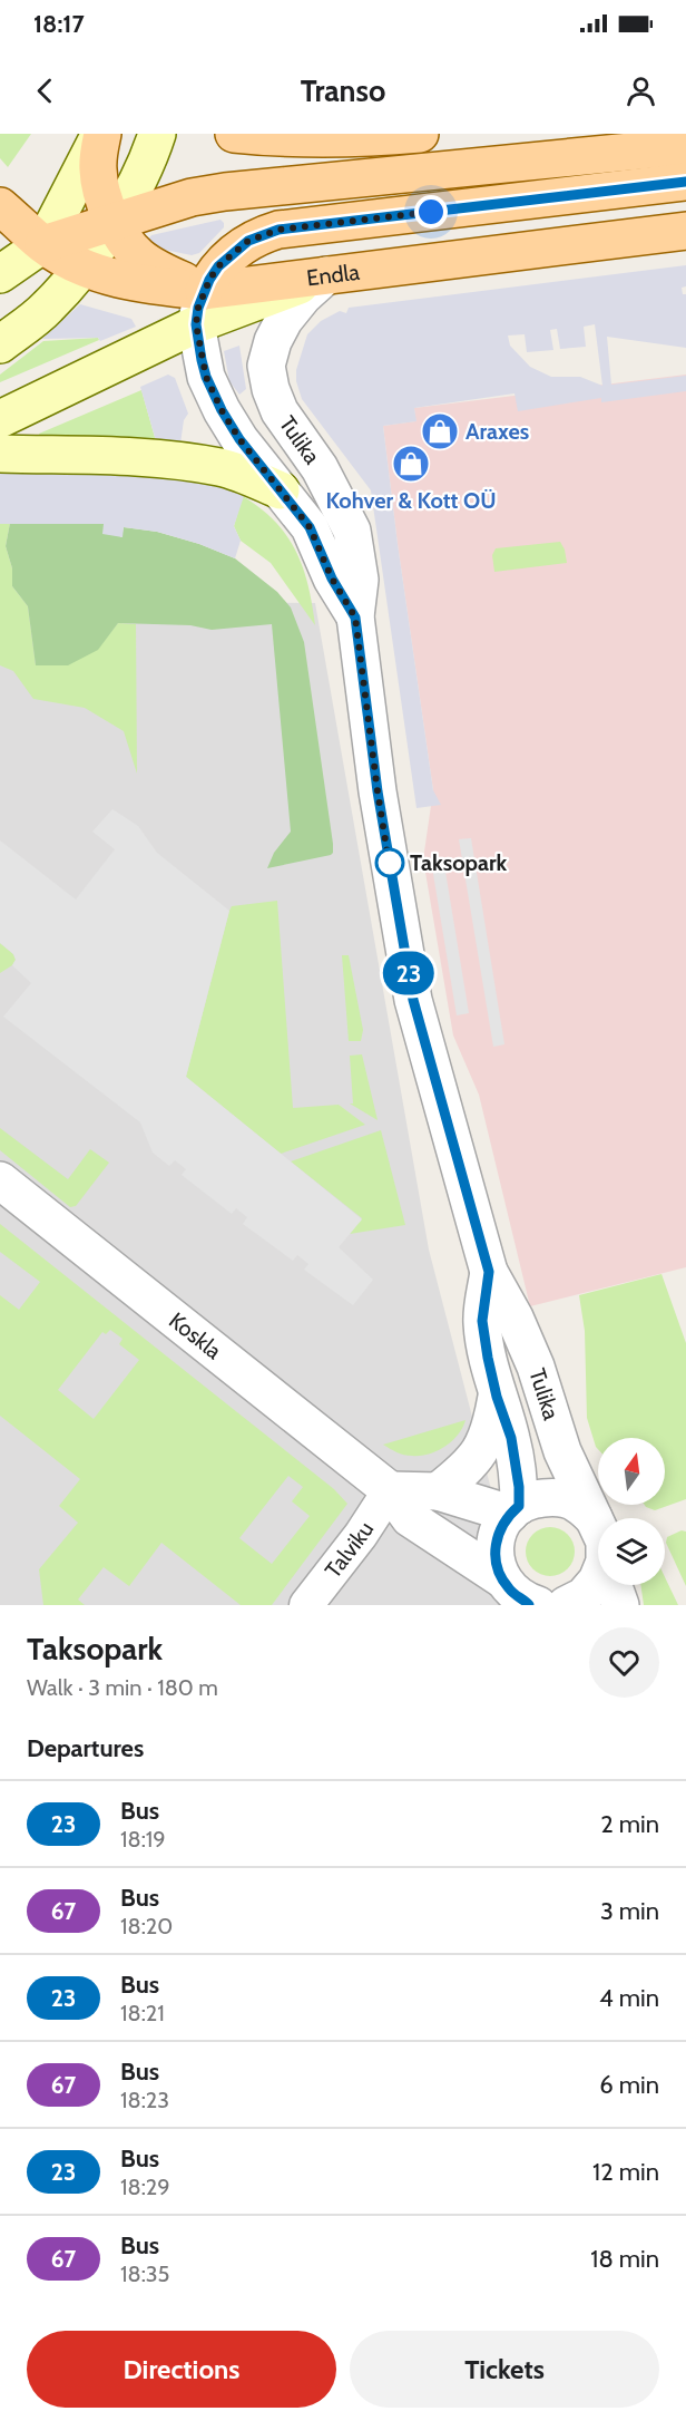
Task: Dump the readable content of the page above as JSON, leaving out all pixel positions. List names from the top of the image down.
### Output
{
  "streets": {
    "main road": ["Endla"],
    "street": ["Tulika", "Koskla", "Talviku"]
  },
  "crossings": [
    ["Endla", "Tulika"],
    ["Koskla", "Talviku"]
  ],
  "places": {
    "shop": ["Araxes", "Kohver & Kott OÜ"],
    "other": ["Taksopark"]
  },
  "lines": ["bus line 23"],
  "north": "top",
  "page": {
    "status": "18:17",
    "header": "Transo",
    "on_map": "23",
    "heading": [
      ["Taksopark", "Walk · 3 min · 180 m"],
      "Departures"
    ],
    "list": [
      {
        "mark": "23",
        "name": "Bus",
        "note": "18:19",
        "value": "2 min"
      },
      {
        "mark": "67",
        "name": "Bus",
        "note": "18:20",
        "value": "3 min"
      },
      {
        "mark": "23",
        "name": "Bus",
        "note": "18:21",
        "value": "4 min"
      },
      {
        "mark": "67",
        "name": "Bus",
        "note": "18:23",
        "value": "6 min"
      },
      {
        "mark": "23",
        "name": "Bus",
        "note": "18:29",
        "value": "12 min"
      },
      {
        "mark": "67",
        "name": "Bus",
        "note": "18:35",
        "value": "18 min"
      }
    ],
    "buttons": ["Directions", "Tickets"]
  }
}
